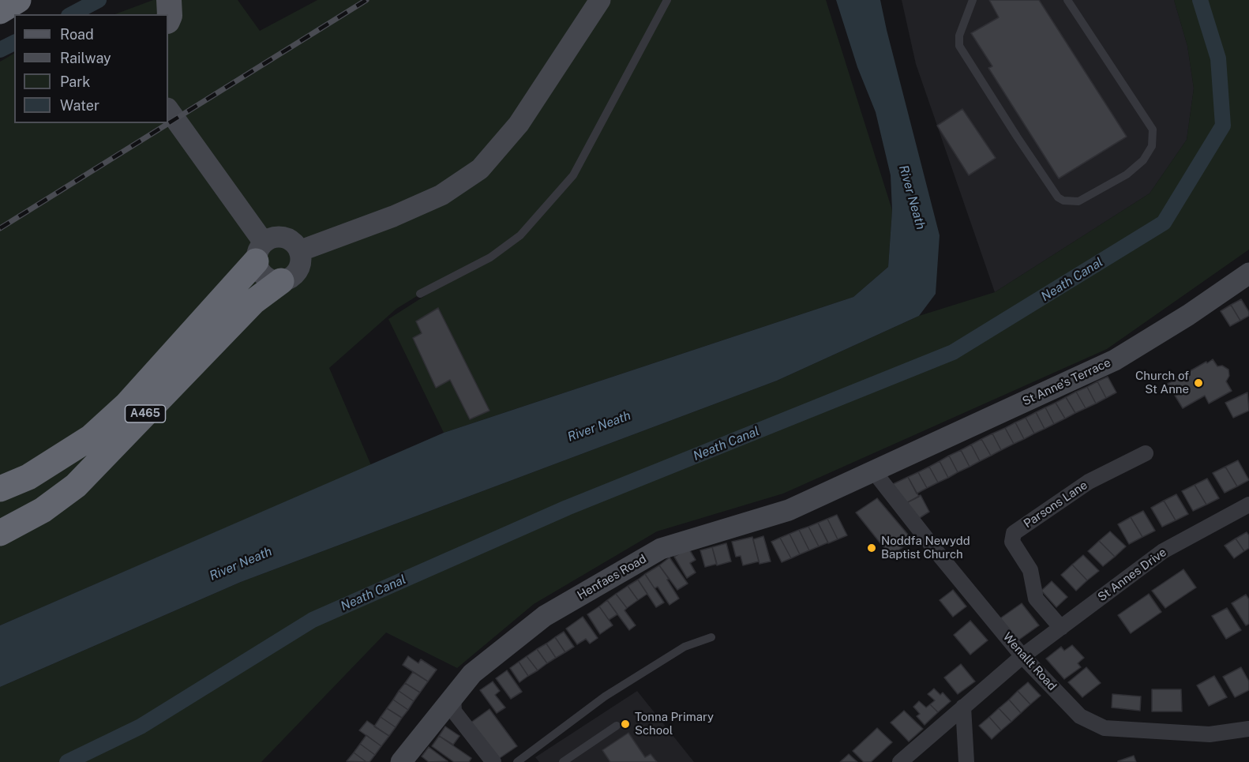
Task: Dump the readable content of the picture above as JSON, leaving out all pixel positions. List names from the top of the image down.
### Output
{
  "streets": {
    "highway": ["A465"],
    "main road": ["St Anne's Terrace", "Henfaes Road"],
    "street": ["Parsons Lane", "St Annes Drive", "Wenallt Road"]
  },
  "crossings": [
    ["St Anne's Terrace", "Henfaes Road"],
    ["St Anne's Terrace", "Wenallt Road"],
    ["Parsons Lane", "St Annes Drive"],
    ["St Annes Drive", "Wenallt Road"],
    ["Henfaes Road", "Wenallt Road"]
  ],
  "water": ["River Neath", "Neath Canal"],
  "places": ["Church of St Anne", "Noddfa Newydd Baptist Church", "Tonna Primary School"],
  "legend": [
    "Road",
    "Railway",
    "Park",
    "Water"
  ]
}
